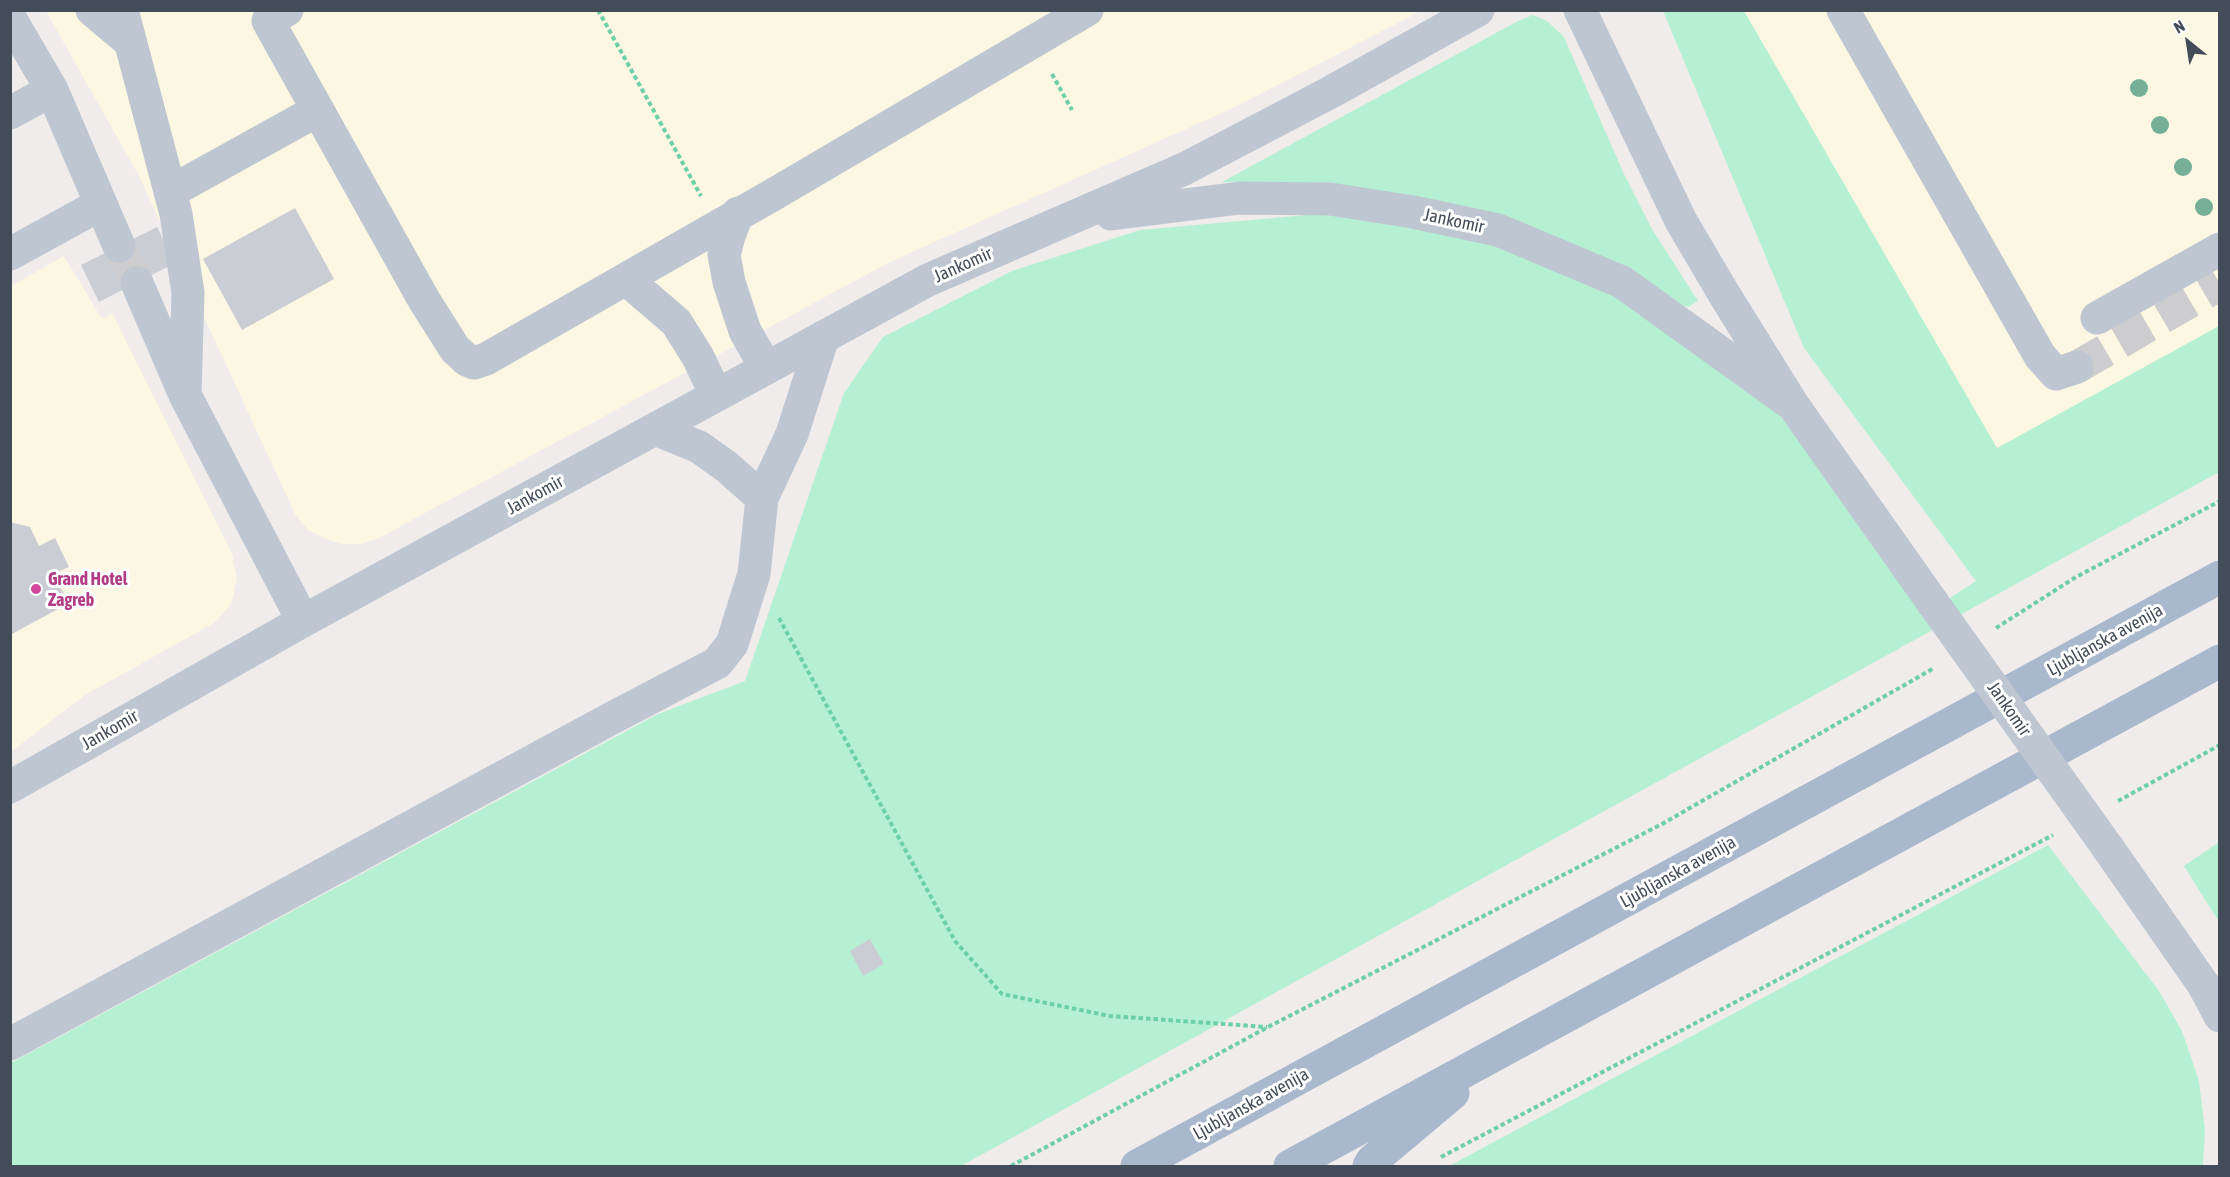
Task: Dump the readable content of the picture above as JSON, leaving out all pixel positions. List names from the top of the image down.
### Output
{
  "streets": {
    "main road": ["Ljubljanska avenija"],
    "street": ["Jankomir"]
  },
  "places": ["Grand Hotel Zagreb"],
  "north": "top left"
}
